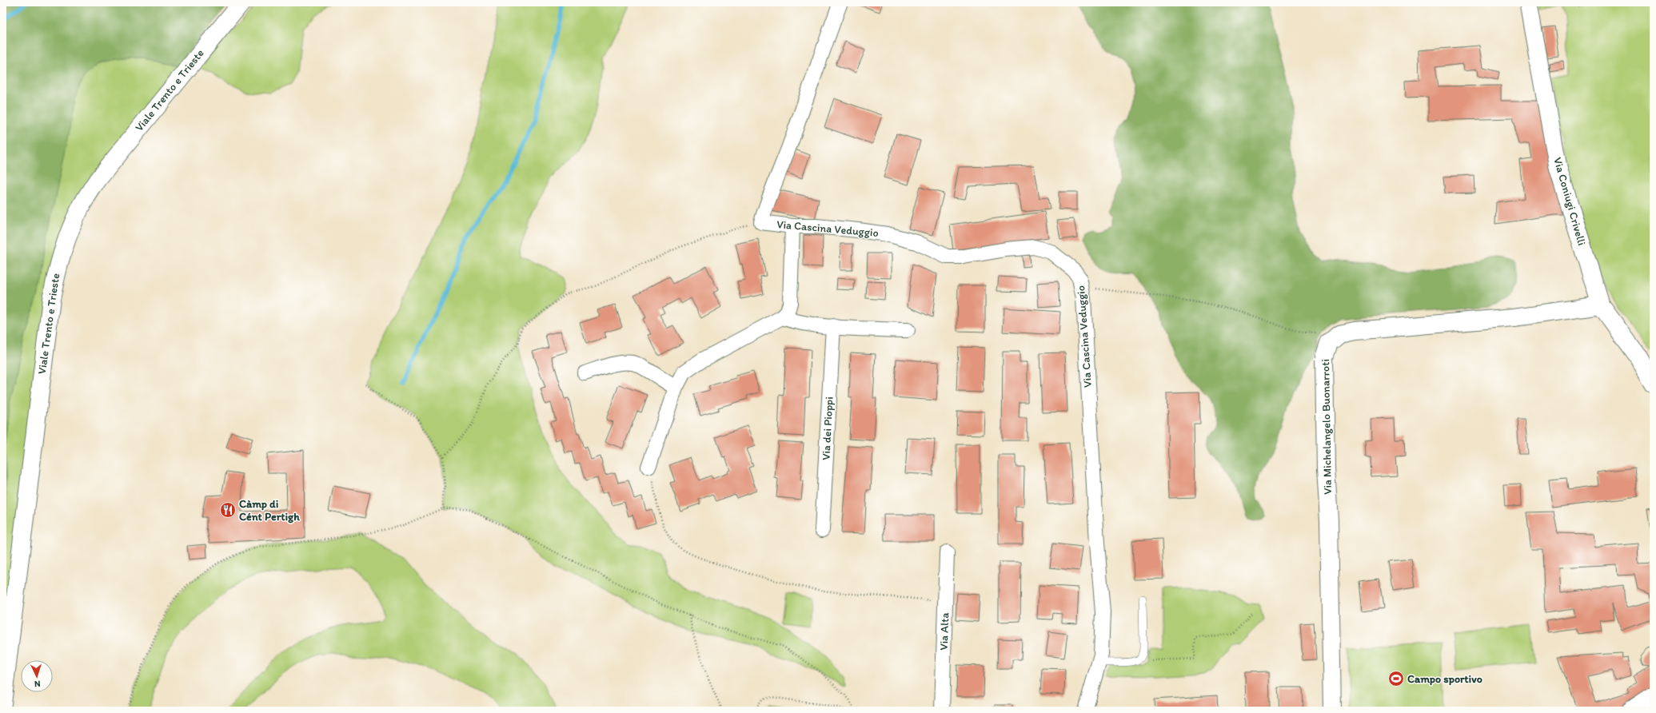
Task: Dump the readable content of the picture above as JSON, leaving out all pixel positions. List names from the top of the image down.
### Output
{
  "streets": {
    "street": [
      "Viale Trento e Trieste",
      "Via Coniugi Crivelli",
      "Via Cascina Veduggio",
      "Via Michelangelo Buonarroti",
      "Via dei Pioppi",
      "Via Alta"
    ]
  },
  "crossings": [
    ["Via Coniugi Crivelli", "Via Michelangelo Buonarroti"]
  ],
  "places": {
    "restaurant": ["Càmp di Cént Pertigh"],
    "sports": ["Campo sportivo"]
  },
  "north": "bottom"
}
